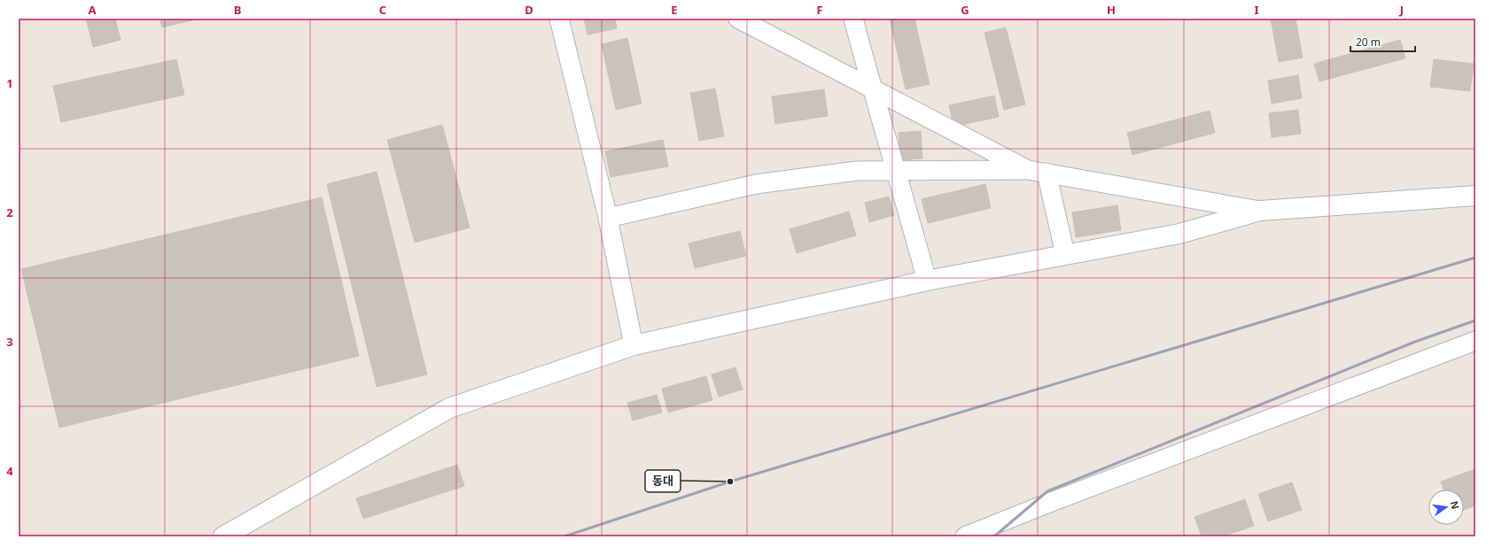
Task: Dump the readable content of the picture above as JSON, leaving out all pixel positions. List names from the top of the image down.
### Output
{
  "places": ["동대"],
  "scale_bar": "20 m",
  "north": "right",
  "grid": {
    "columns": [
      "A",
      "B",
      "C",
      "D",
      "E",
      "F",
      "G",
      "H",
      "I",
      "J"
    ],
    "rows": [
      "1",
      "2",
      "3",
      "4"
    ]
  }
}
